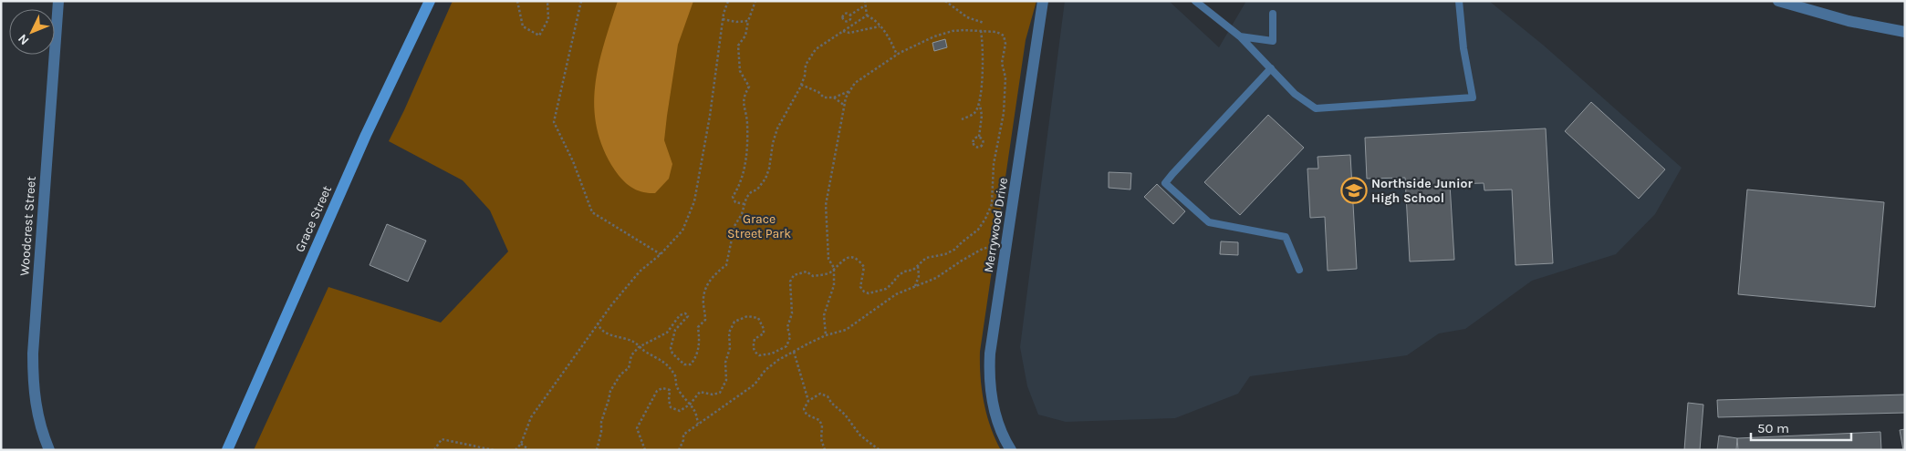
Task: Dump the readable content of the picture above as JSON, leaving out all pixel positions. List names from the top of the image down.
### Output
{
  "streets": {
    "main road": ["Grace Street"],
    "street": ["Merrywood Drive", "Woodcrest Street"]
  },
  "parks": ["Grace Street Park"],
  "places": {
    "school or university": ["Northside Junior High School"]
  },
  "scale_bar": "50 m",
  "north": "bottom left"
}
